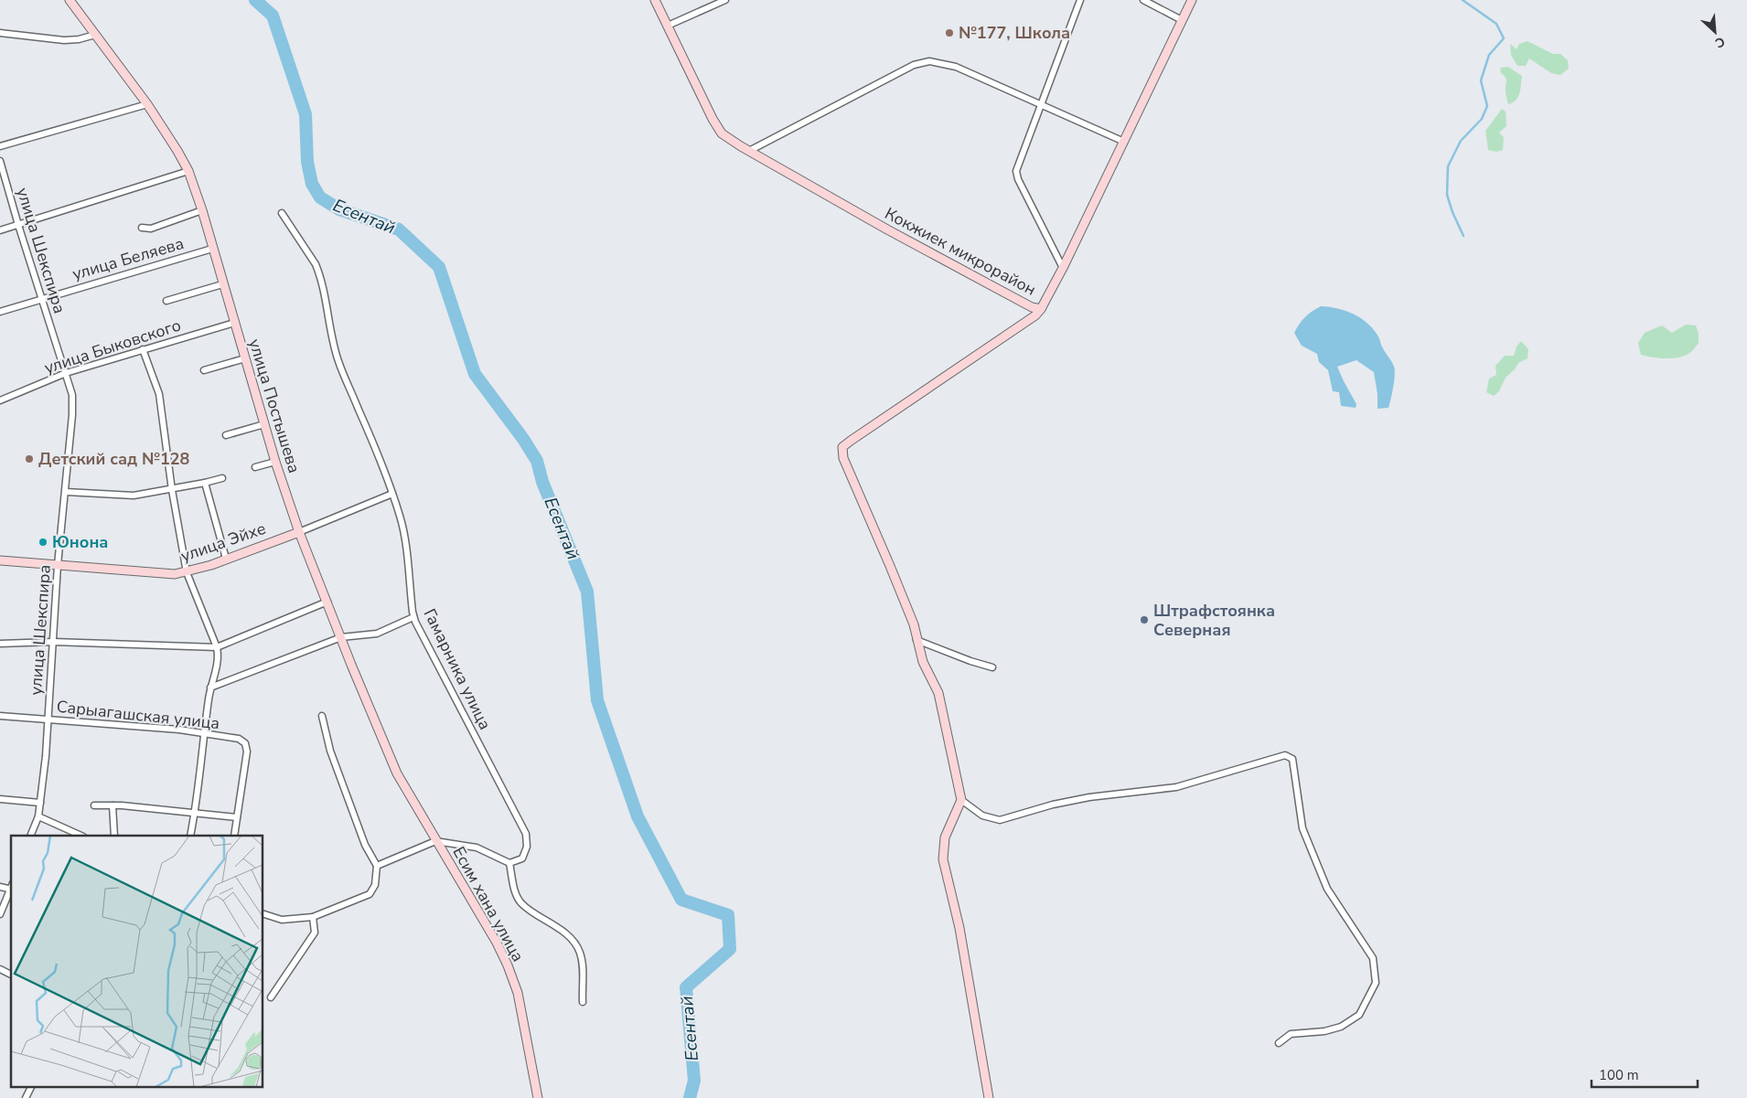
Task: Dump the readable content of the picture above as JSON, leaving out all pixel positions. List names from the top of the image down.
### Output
{
  "streets": {
    "street": [
      "улица Шекспира",
      "Кокжиек микрорайон",
      "улица Беляева",
      "улица Быковского",
      "улица Постышева",
      "улица Эйхе",
      "Гамарника улица",
      "Сарыагашская улица",
      "Есим хана улица"
    ]
  },
  "crossings": [
    ["улица Шекспира", "улица Беляева"],
    ["улица Шекспира", "улица Быковского"],
    ["улица Шекспира", "улица Эйхе"],
    ["улица Шекспира", "Сарыагашская улица"],
    ["улица Беляева", "улица Постышева"],
    ["улица Быковского", "улица Постышева"],
    ["улица Постышева", "улица Эйхе"],
    ["улица Постышева", "Есим хана улица"],
    ["улица Эйхе", "Гамарника улица"]
  ],
  "water": ["Есентай"],
  "places": [
    "№177, Школа",
    "Детский сад №128",
    "Юнона",
    "Штрафстоянка Северная"
  ],
  "scale_bar": "100 m",
  "north": "bottom right"
}
